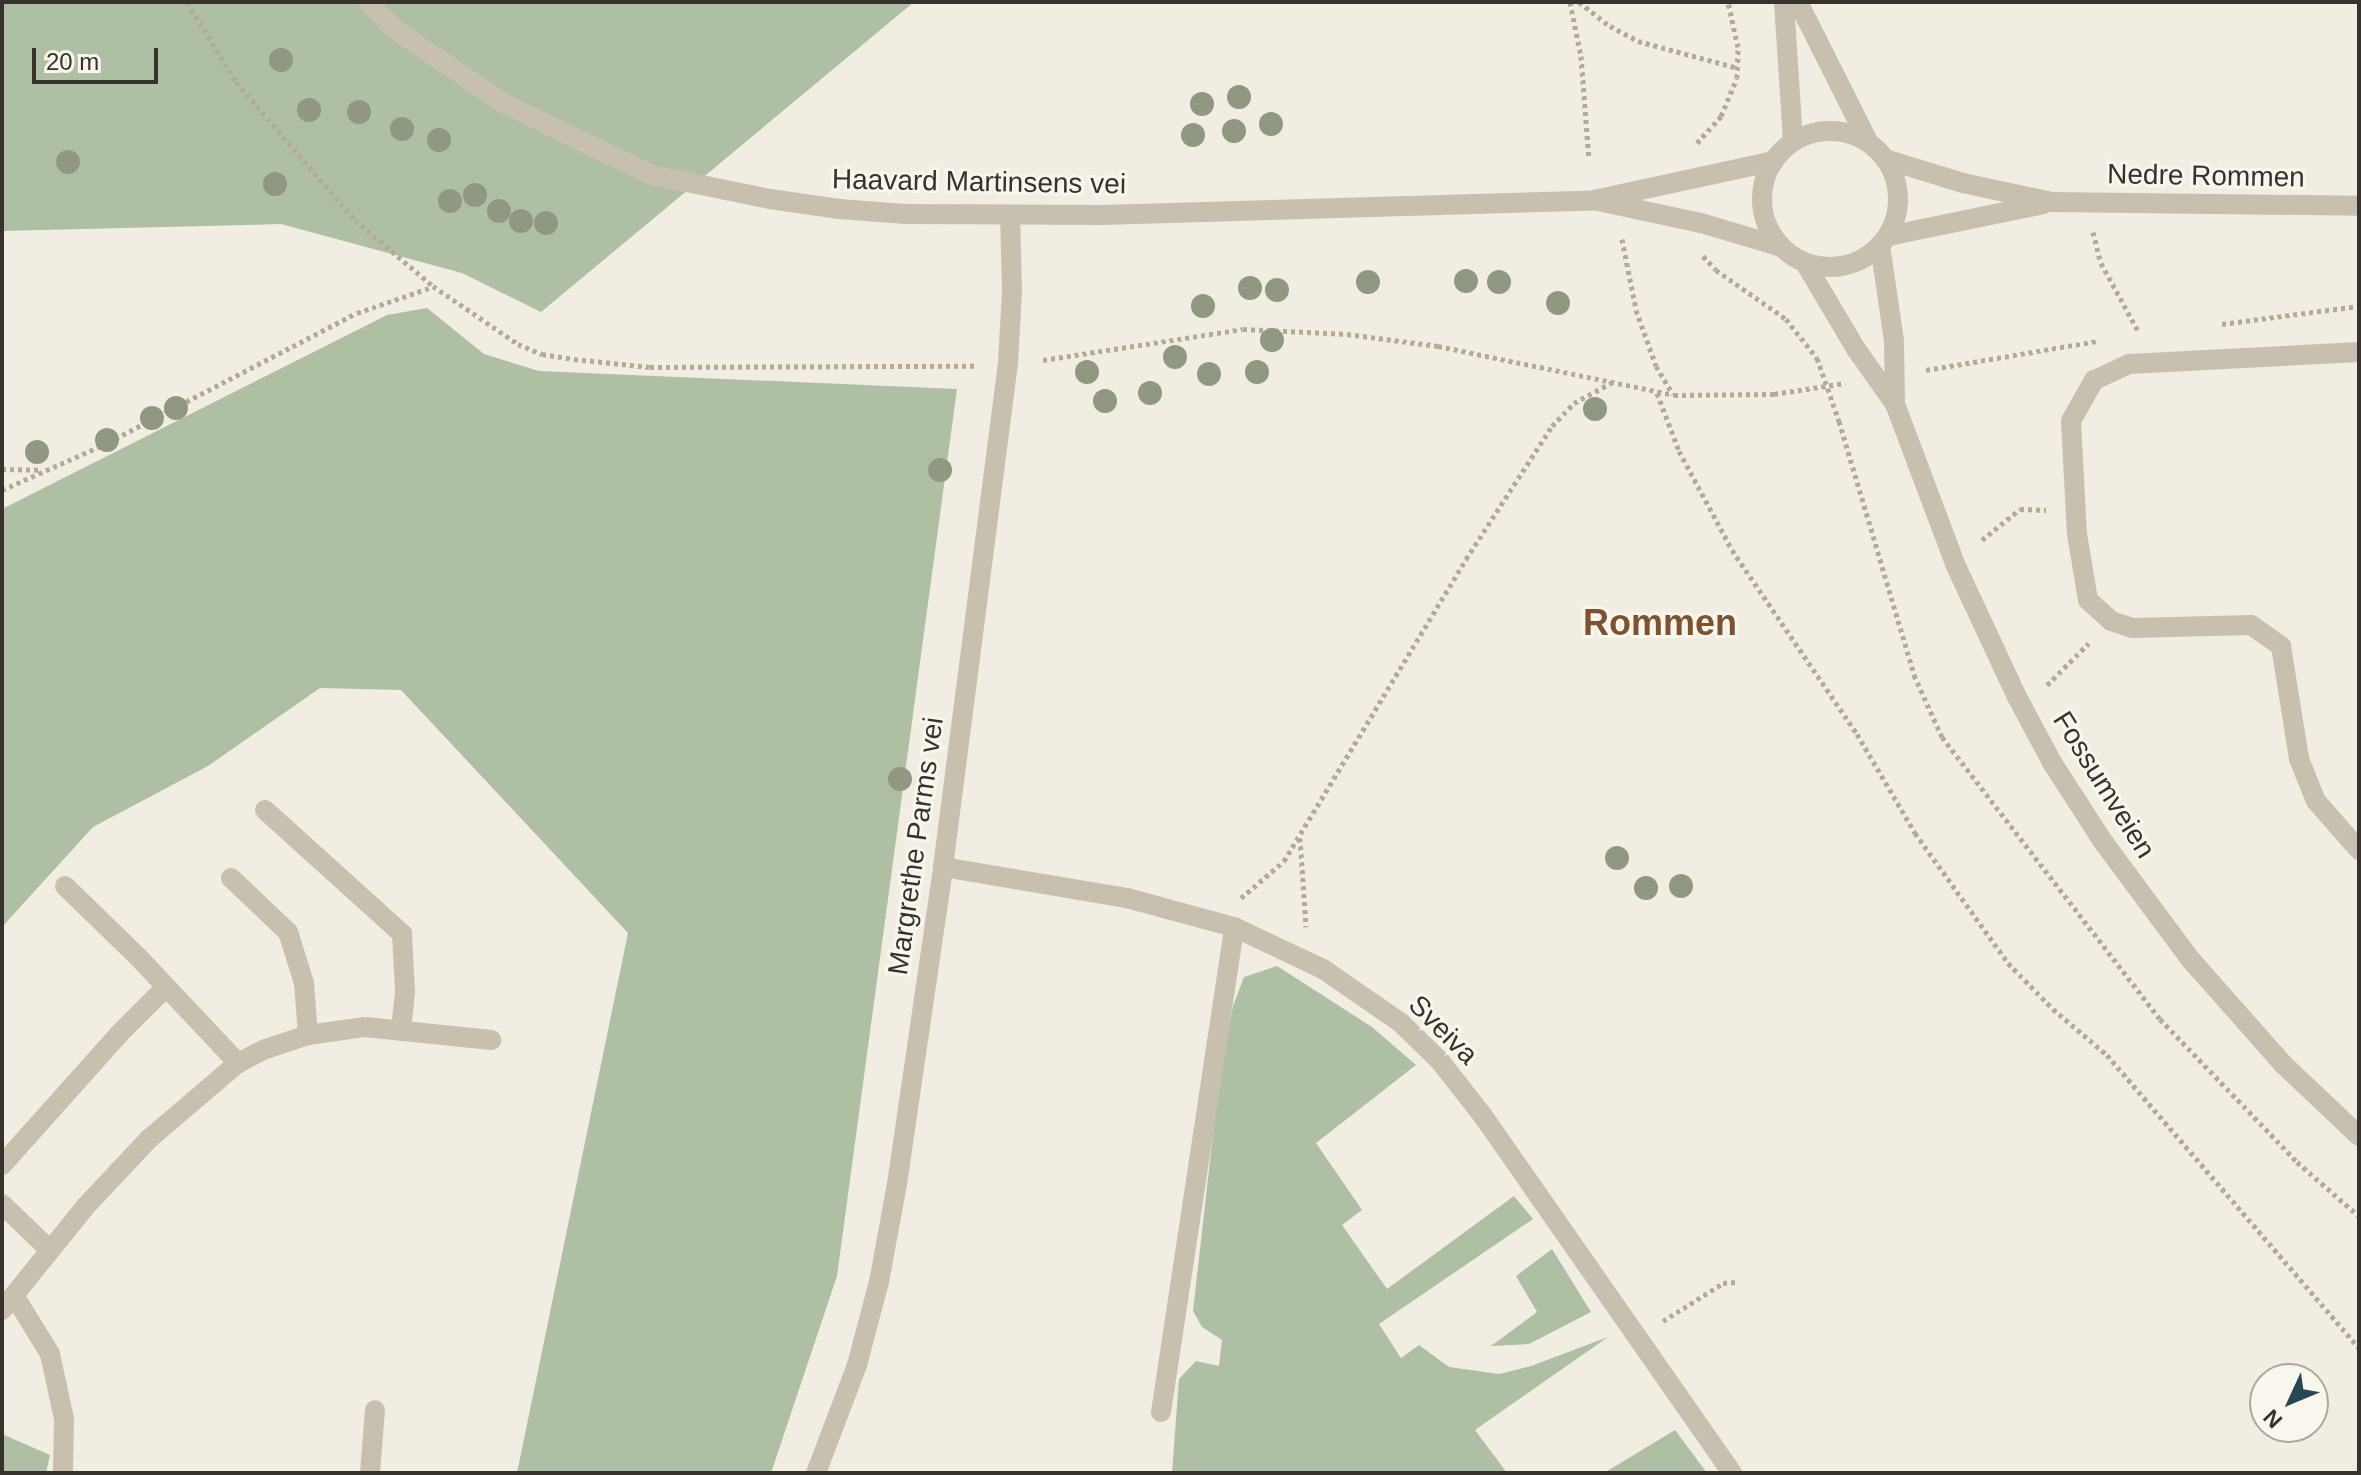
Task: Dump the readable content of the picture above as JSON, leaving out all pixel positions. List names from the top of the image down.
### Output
{
  "streets": {
    "street": [
      "Nedre Rommen",
      "Haavard Martinsens vei",
      "Fossumveien",
      "Margrethe Parms vei",
      "Sveiva"
    ]
  },
  "crossings": [
    ["Nedre Rommen", "Haavard Martinsens vei"],
    ["Nedre Rommen", "Fossumveien"],
    ["Haavard Martinsens vei", "Fossumveien"],
    ["Haavard Martinsens vei", "Margrethe Parms vei"],
    ["Margrethe Parms vei", "Sveiva"]
  ],
  "districts": ["Rommen"],
  "scale_bar": "20 m",
  "north": "bottom left"
}
